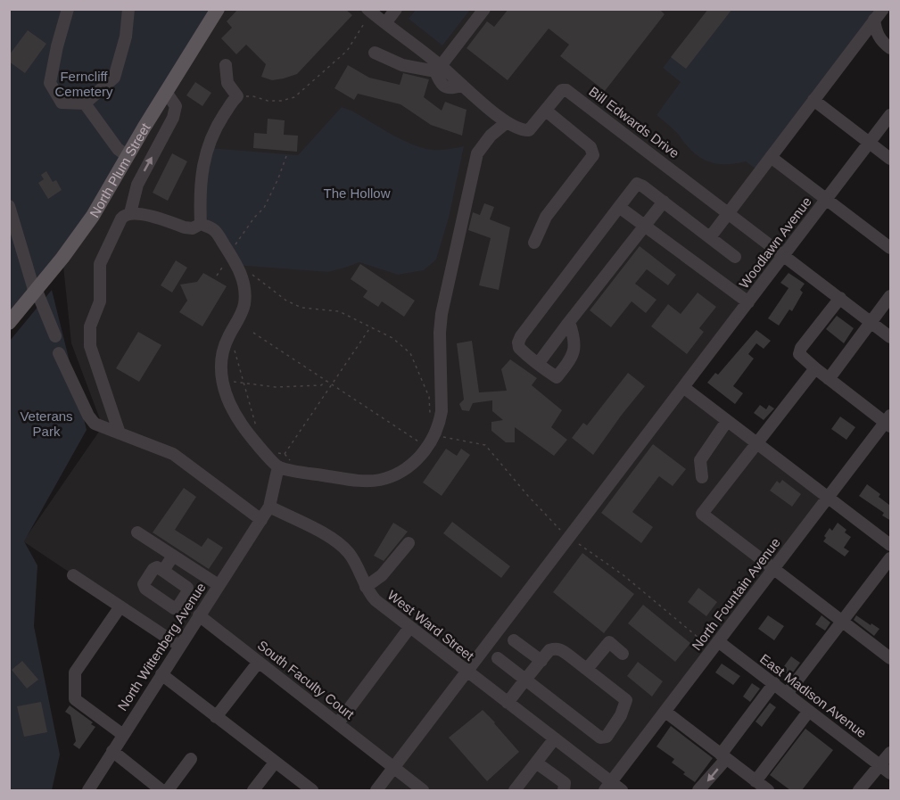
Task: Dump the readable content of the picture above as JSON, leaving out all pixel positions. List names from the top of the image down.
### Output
{
  "streets": {
    "main road": ["North Plum Street"],
    "street": [
      "Bill Edwards Drive",
      "Woodlawn Avenue",
      "North Fountain Avenue",
      "West Ward Street",
      "North Wittenberg Avenue",
      "South Faculty Court",
      "East Madison Avenue"
    ]
  },
  "crossings": [
    ["Bill Edwards Drive", "Woodlawn Avenue"],
    ["Woodlawn Avenue", "West Ward Street"],
    ["North Fountain Avenue", "West Ward Street"],
    ["North Fountain Avenue", "East Madison Avenue"],
    ["North Wittenberg Avenue", "South Faculty Court"]
  ],
  "parks": ["Ferncliff Cemetery", "The Hollow", "Veterans Park"]
}
